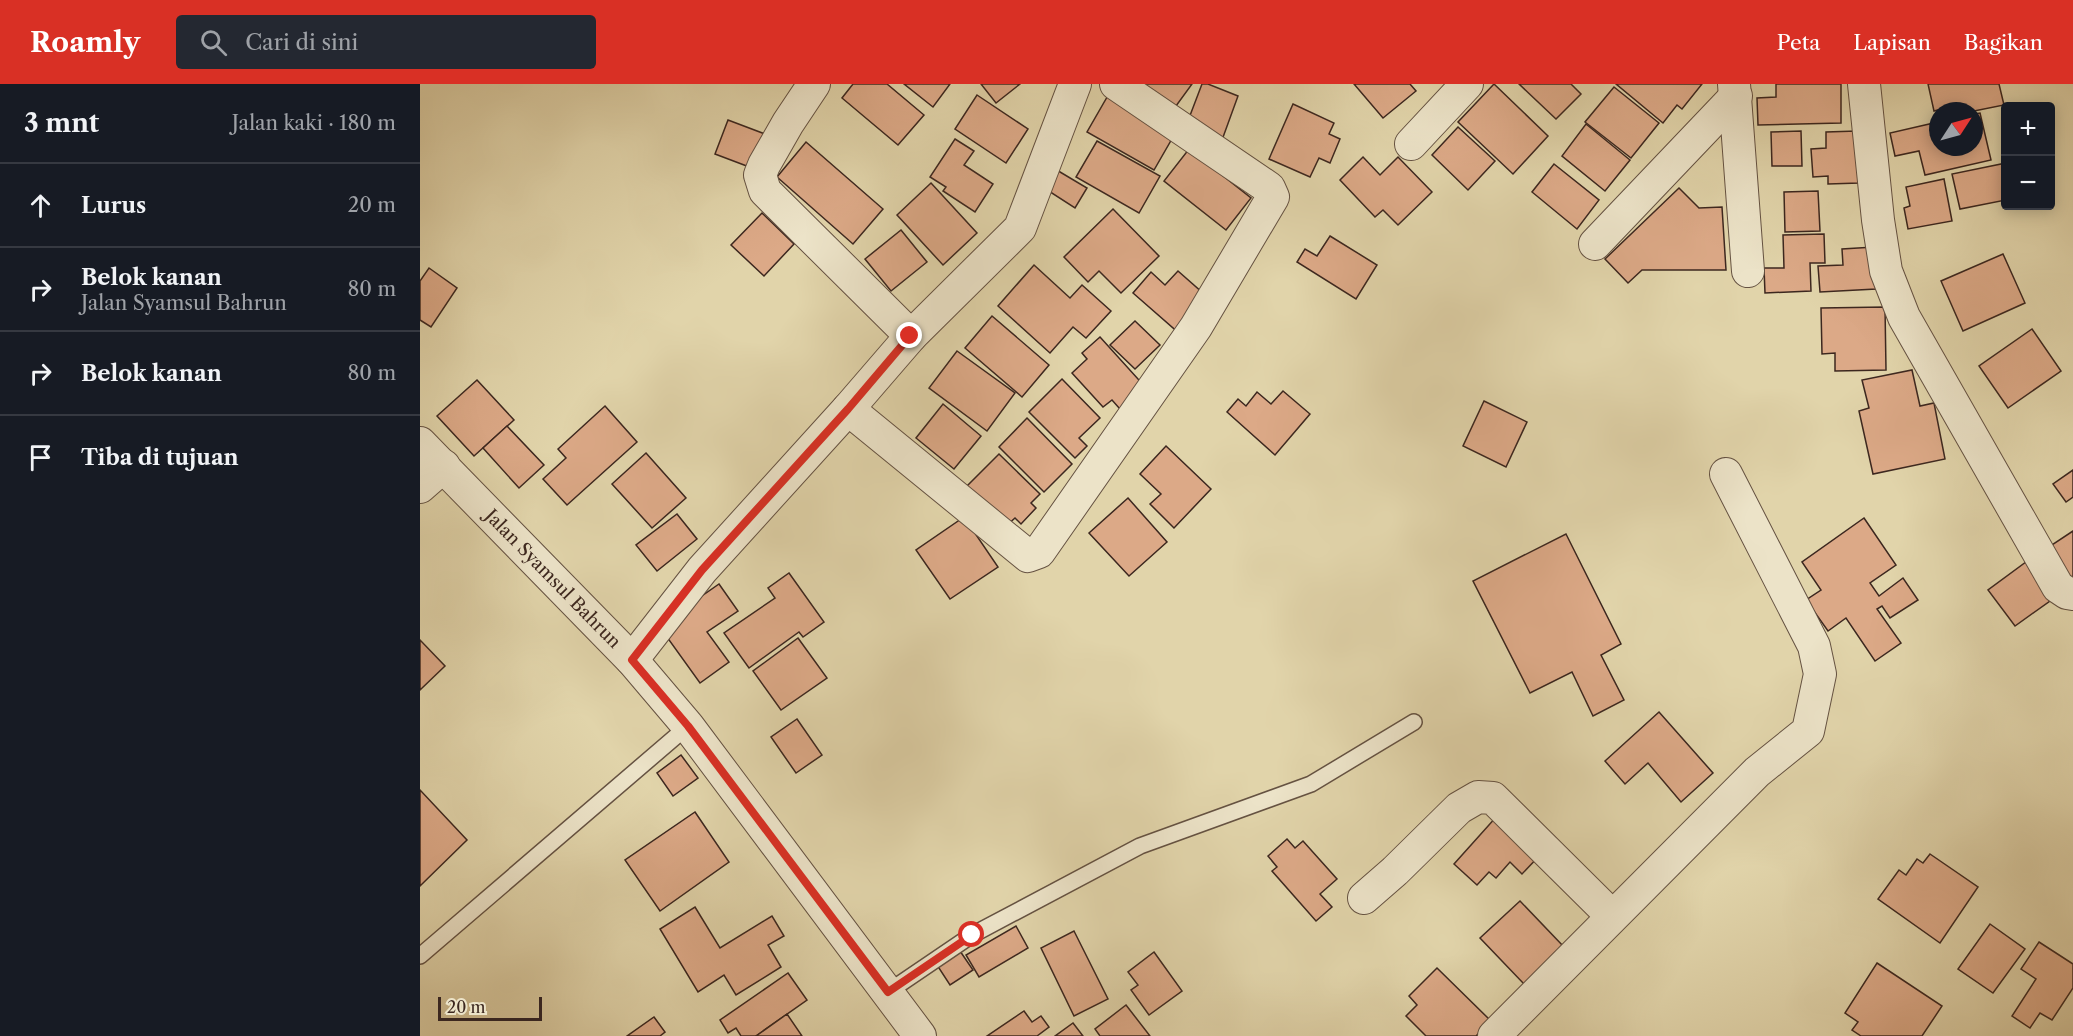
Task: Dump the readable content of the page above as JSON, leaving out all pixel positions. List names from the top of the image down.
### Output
{
  "streets": {
    "street": ["Jalan Syamsul Bahrun"]
  },
  "scale_bar": "20 m",
  "north": "top right",
  "page": {
    "header": "Roamly",
    "search": "Cari di sini",
    "nav": ["Peta", "Lapisan", "Bagikan"],
    "heading": ["3 mnt", "Jalan kaki · 180 m"],
    "map_buttons": ["+", "−"],
    "list": [
      ["Lurus", "20 m"],
      ["Belok kanan", "Jalan Syamsul Bahrun", "80 m"],
      ["Belok kanan", "80 m"],
      "Tiba di tujuan"
    ],
    "scale": "20 m"
  }
}
